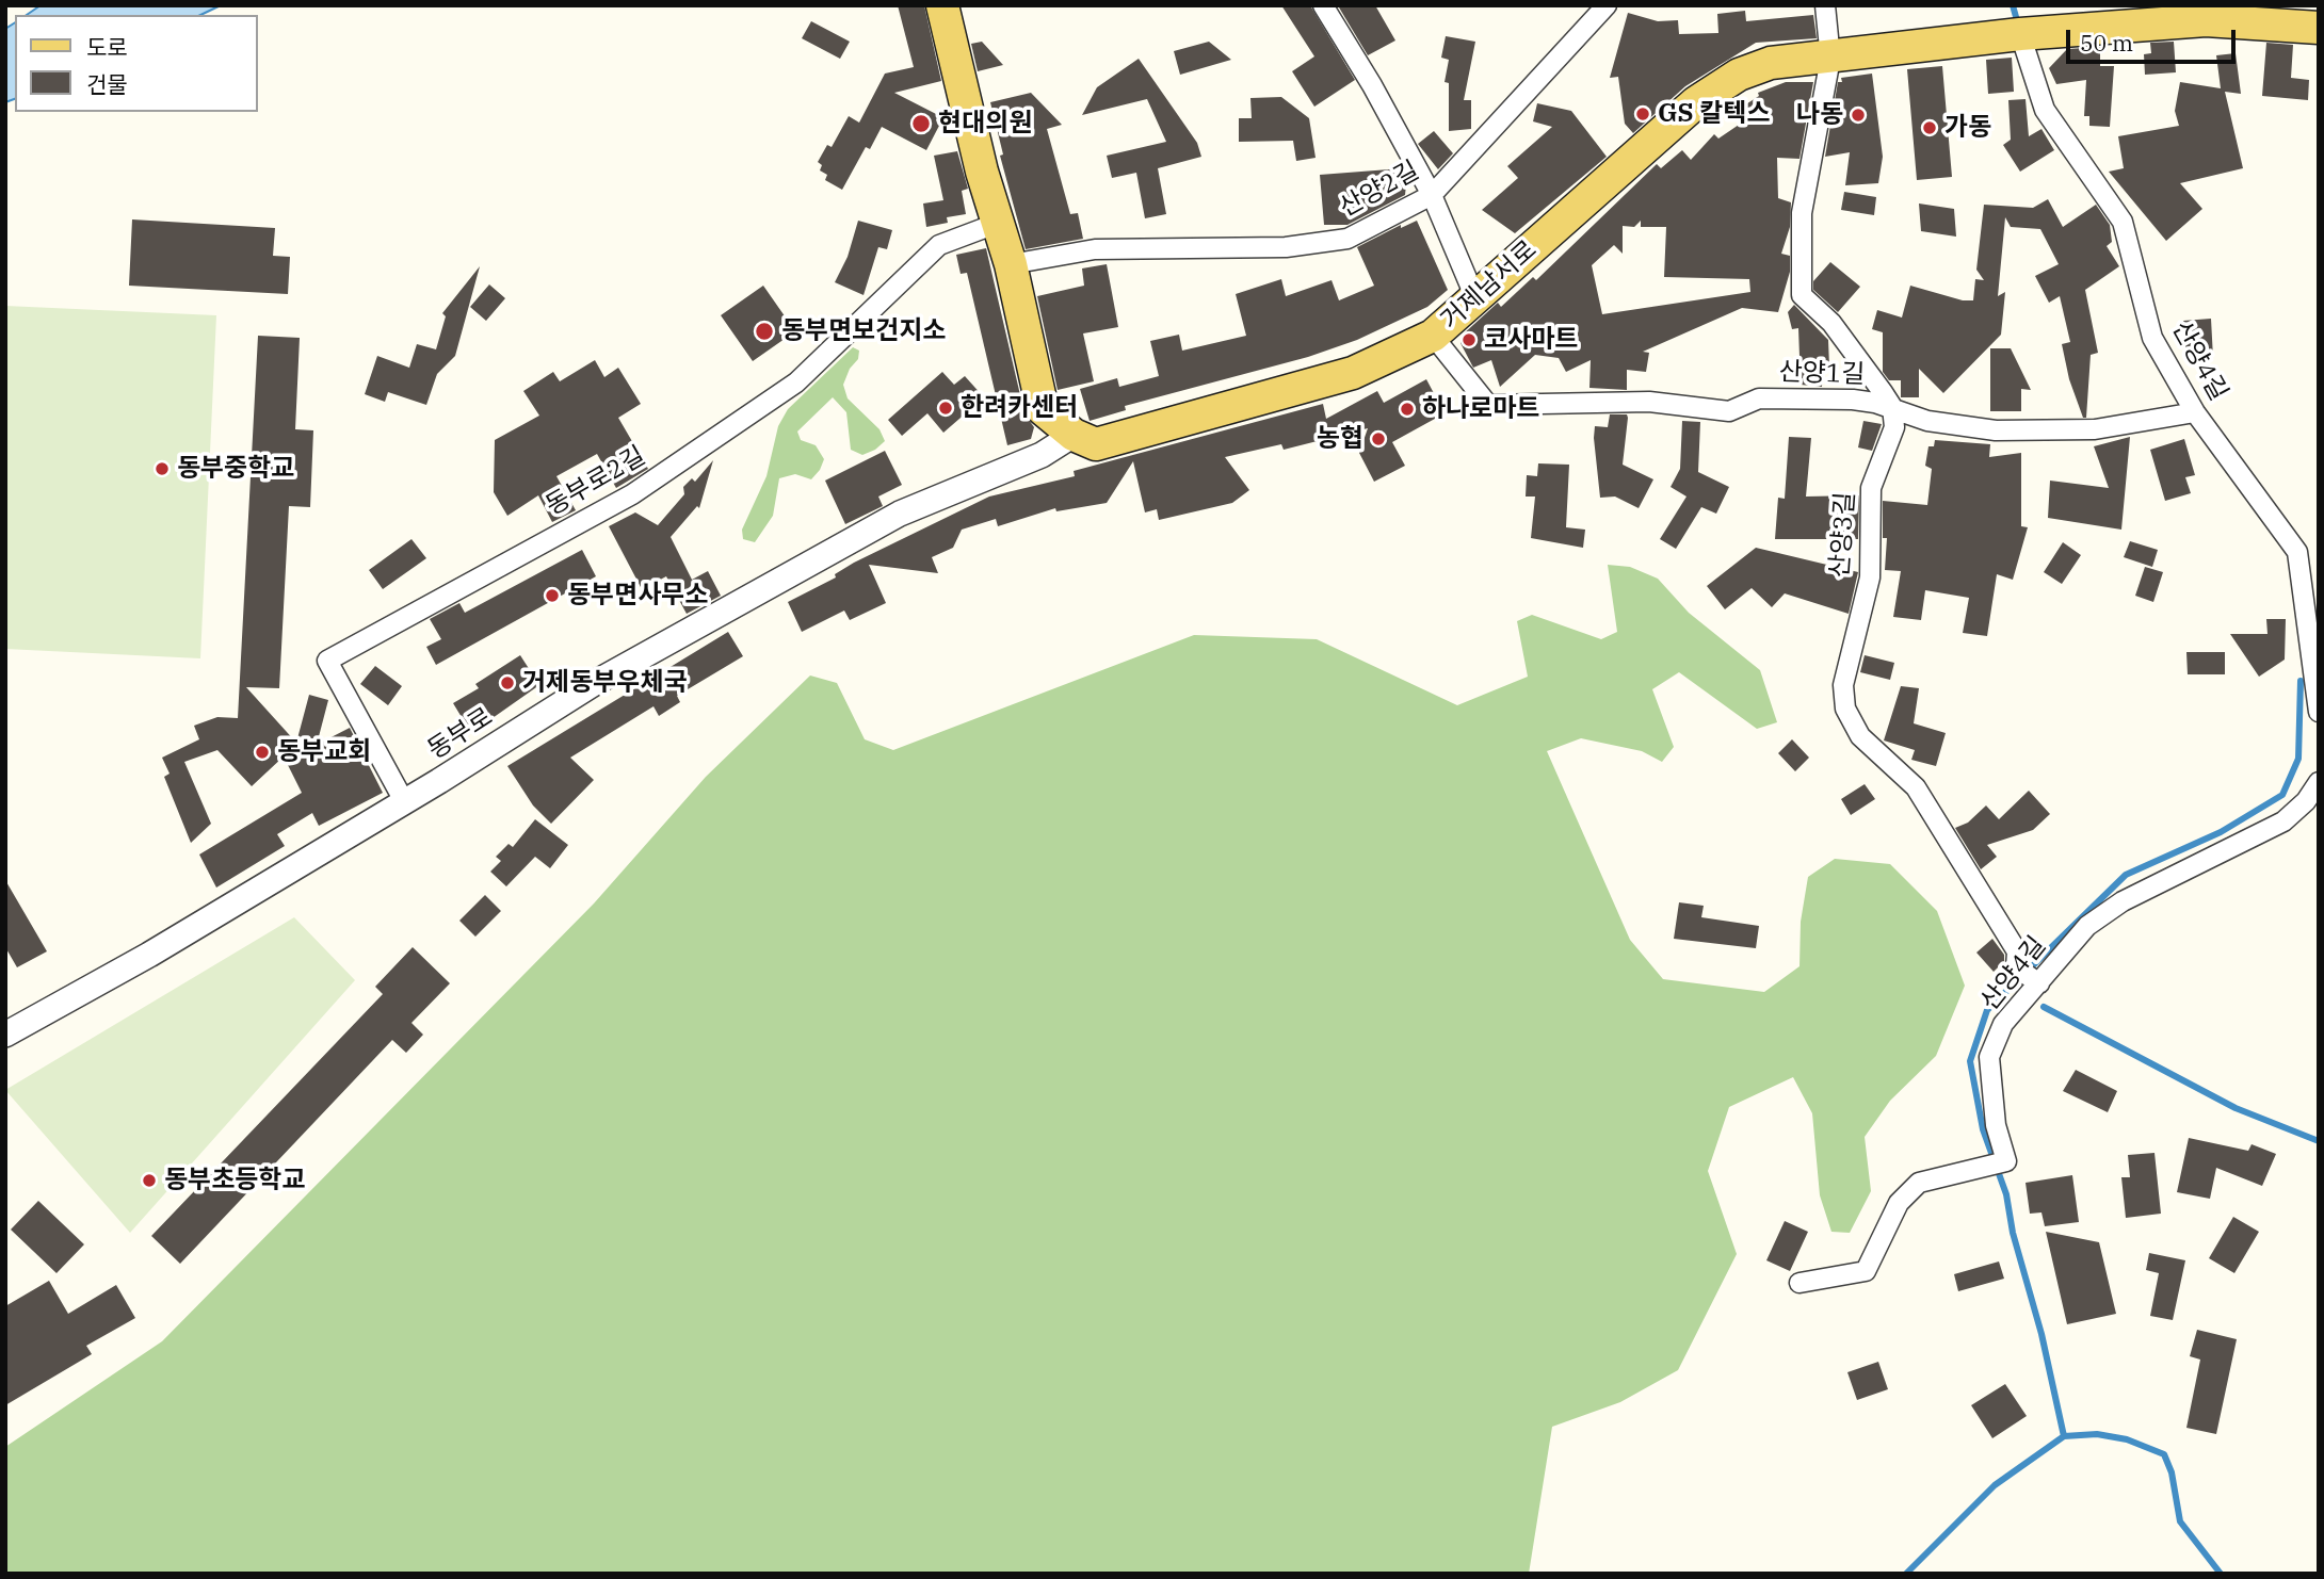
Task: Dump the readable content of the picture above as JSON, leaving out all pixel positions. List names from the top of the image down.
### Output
{
  "streets": {
    "main road": ["거제남서로"],
    "street": [
      "산양2길",
      "산양4길",
      "산양1길",
      "동부로2길",
      "산양3길",
      "동부로"
    ]
  },
  "crossings": [
    ["산양2길", "거제남서로"],
    ["거제남서로", "산양4길"],
    ["거제남서로", "산양1길"],
    ["거제남서로", "동부로2길"],
    ["거제남서로", "동부로"],
    ["산양4길", "산양1길"],
    ["산양4길", "산양3길"],
    ["산양1길", "산양3길"],
    ["동부로2길", "동부로"]
  ],
  "places": [
    "GS 칼텍스",
    "나동",
    "현대의원",
    "가동",
    "동부면보건지소",
    "코사마트",
    "한려카센터",
    "하나로마트",
    "농협",
    "동부중학교",
    "동부면사무소",
    "거제동부우체국",
    "동부교회",
    "동부초등학교"
  ],
  "legend": ["도로", "건물"],
  "scale_bar": "50 m"
}
